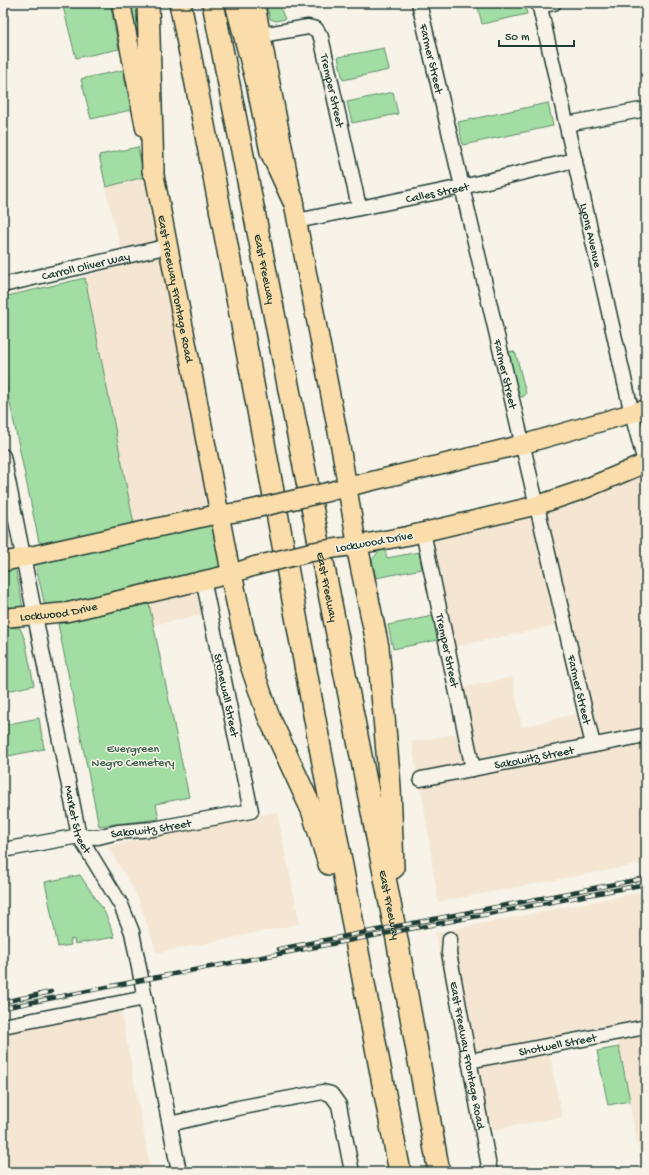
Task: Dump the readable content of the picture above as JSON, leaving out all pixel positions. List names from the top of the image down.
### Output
{
  "streets": {
    "highway": ["East Freeway"],
    "main road": ["East Freeway Frontage Road", "Lockwood Drive"],
    "street": [
      "Farmer Street",
      "Tremper Street",
      "Calles Street",
      "Lyons Avenue",
      "Carroll Oliver Way",
      "Stonewall Street",
      "Sakowitz Street",
      "Market Street",
      "Shotwell Street"
    ]
  },
  "crossings": [
    ["Farmer Street", "Calles Street"],
    ["Farmer Street", "Lockwood Drive"],
    ["Farmer Street", "Sakowitz Street"],
    ["Tremper Street", "Calles Street"],
    ["Tremper Street", "Lockwood Drive"],
    ["Tremper Street", "Sakowitz Street"],
    ["Calles Street", "Lyons Avenue"],
    ["Lyons Avenue", "Lockwood Drive"],
    ["Carroll Oliver Way", "East Freeway Frontage Road"],
    ["East Freeway Frontage Road", "Lockwood Drive"],
    ["East Freeway Frontage Road", "Shotwell Street"],
    ["Lockwood Drive", "Stonewall Street"],
    ["Lockwood Drive", "Market Street"],
    ["Stonewall Street", "Sakowitz Street"],
    ["Sakowitz Street", "Market Street"]
  ],
  "parks": ["Evergreen Negro Cemetery"],
  "scale_bar": "50 m"
}
